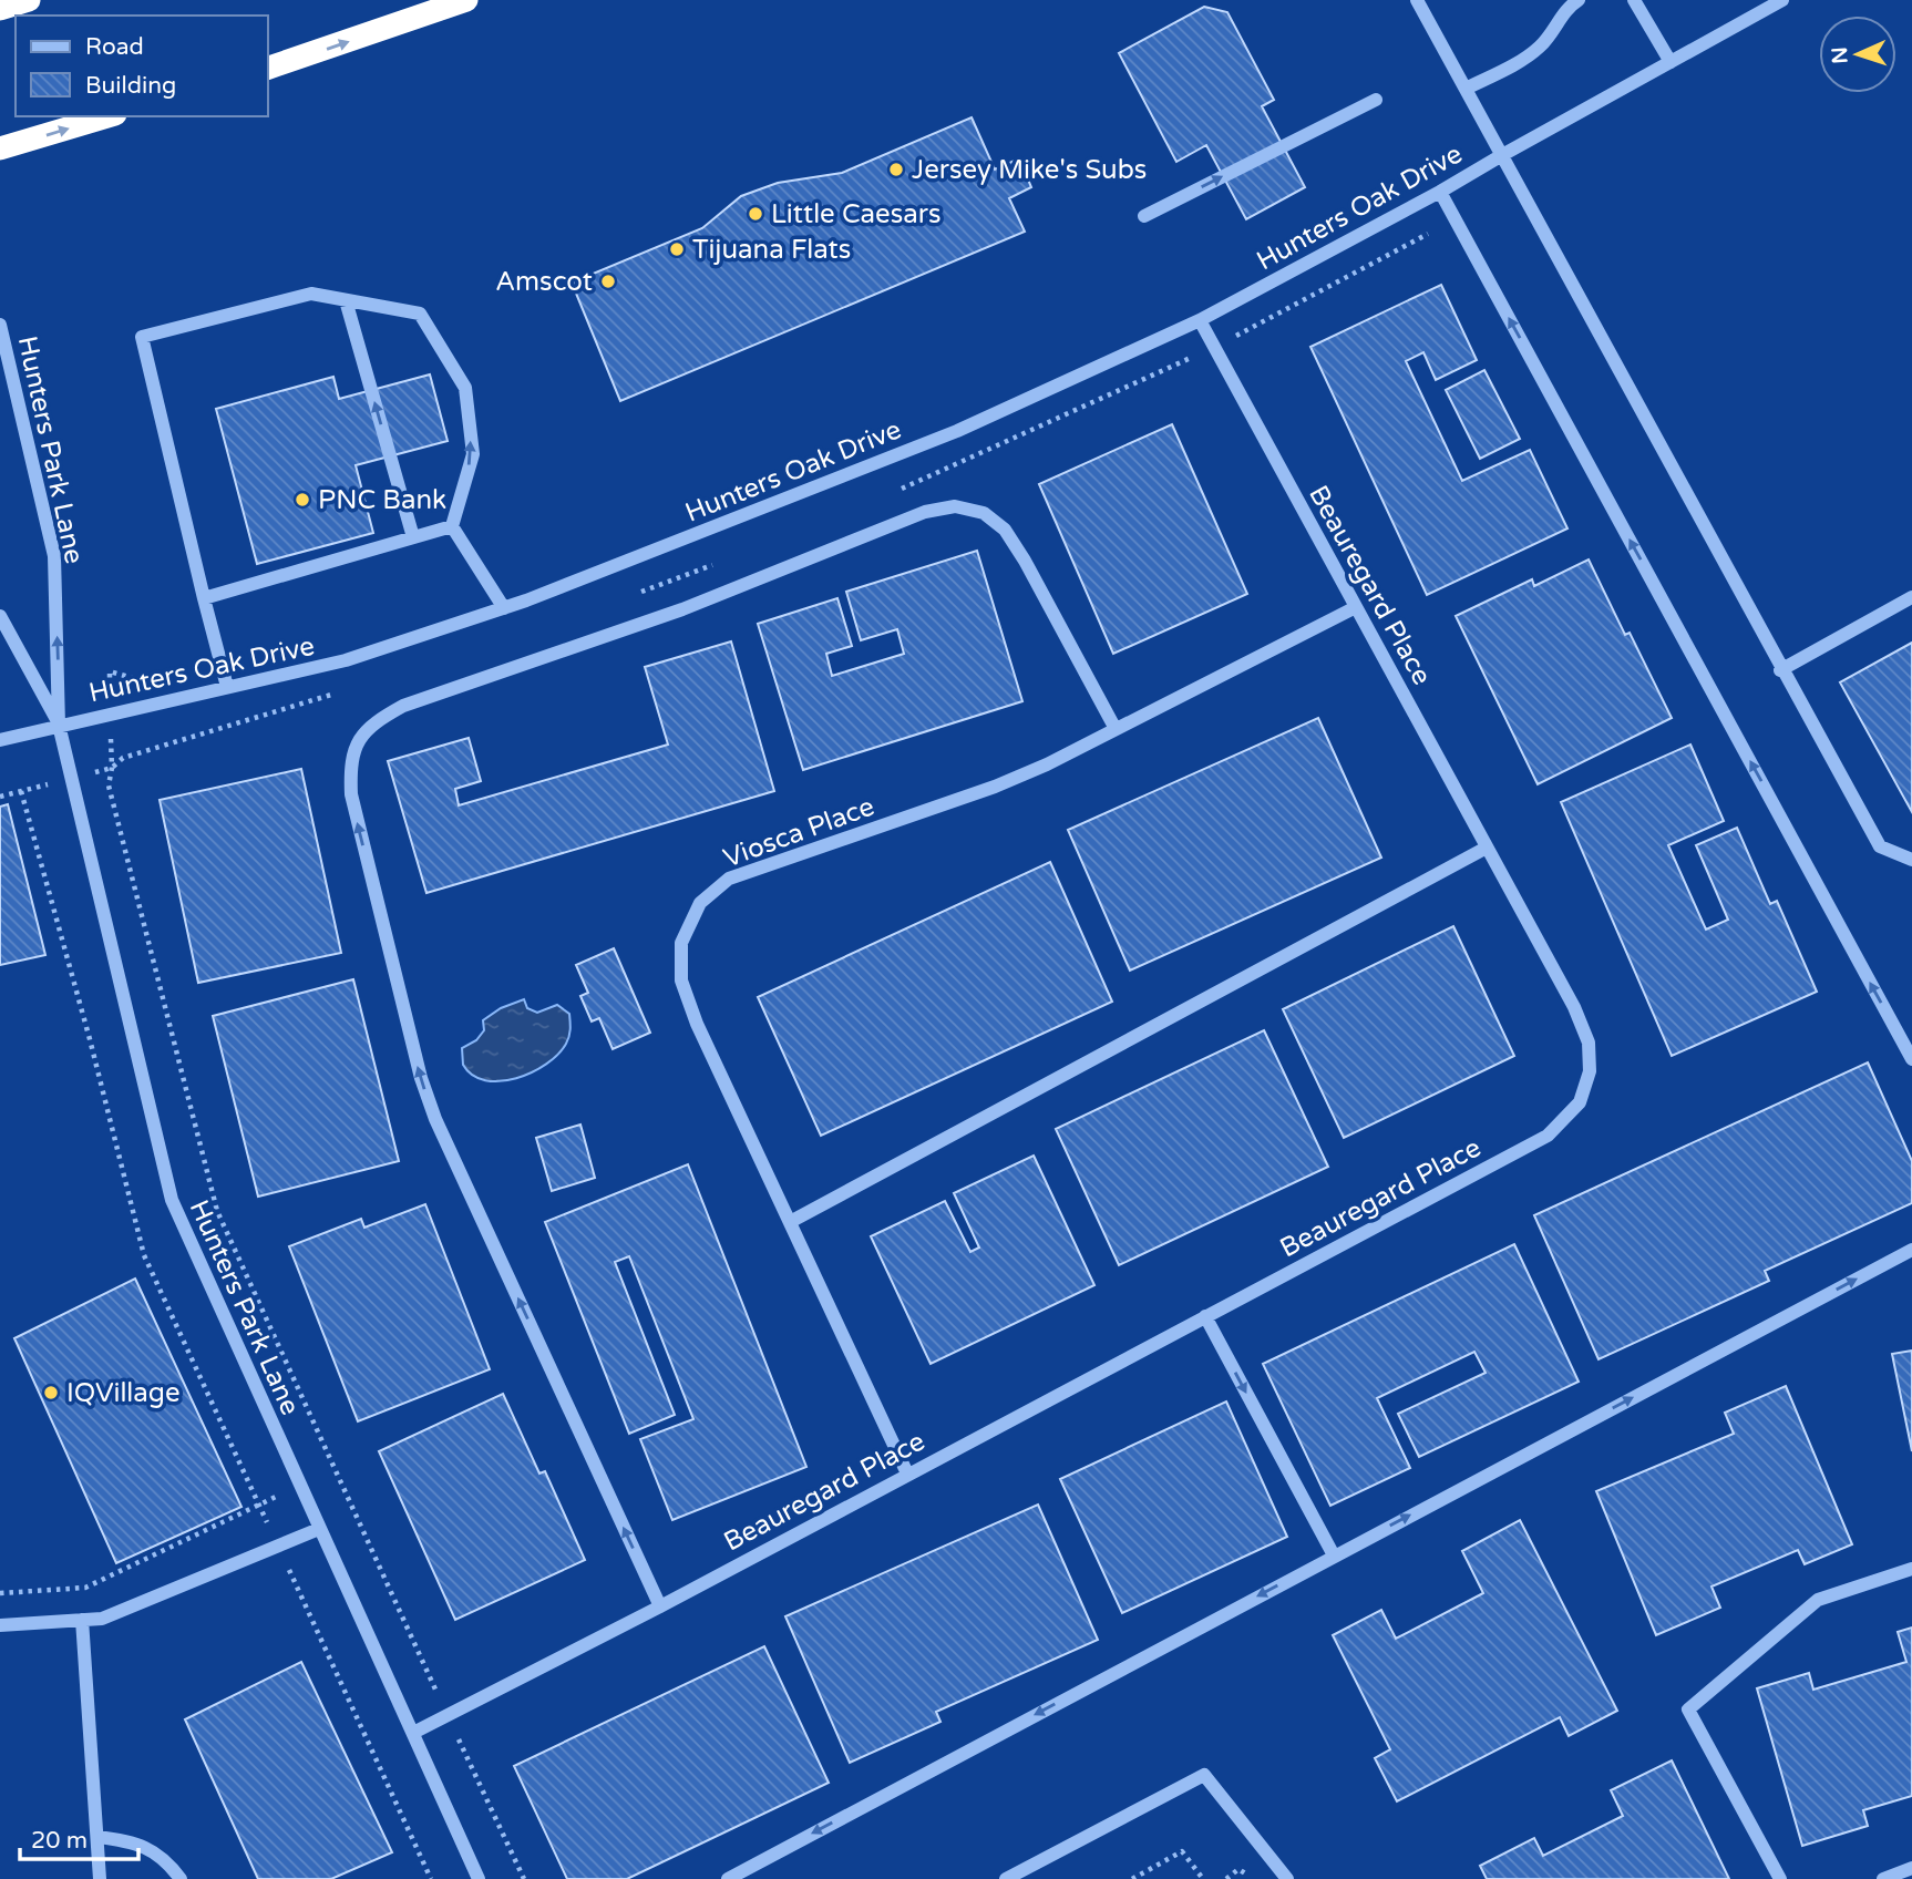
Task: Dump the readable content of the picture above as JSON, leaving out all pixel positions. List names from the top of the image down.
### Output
{
  "streets": {
    "street": [
      "Hunters Oak Drive",
      "Hunters Park Lane",
      "Beauregard Place",
      "Viosca Place"
    ]
  },
  "crossings": [
    ["Hunters Oak Drive", "Hunters Park Lane"],
    ["Hunters Oak Drive", "Beauregard Place"],
    ["Hunters Park Lane", "Beauregard Place"],
    ["Beauregard Place", "Viosca Place"]
  ],
  "places": [
    "Jersey Mike's Subs",
    "Little Caesars",
    "Tijuana Flats",
    "Amscot",
    "PNC Bank",
    "IQVillage"
  ],
  "legend": ["Road", "Building"],
  "scale_bar": "20 m",
  "north": "left"
}
